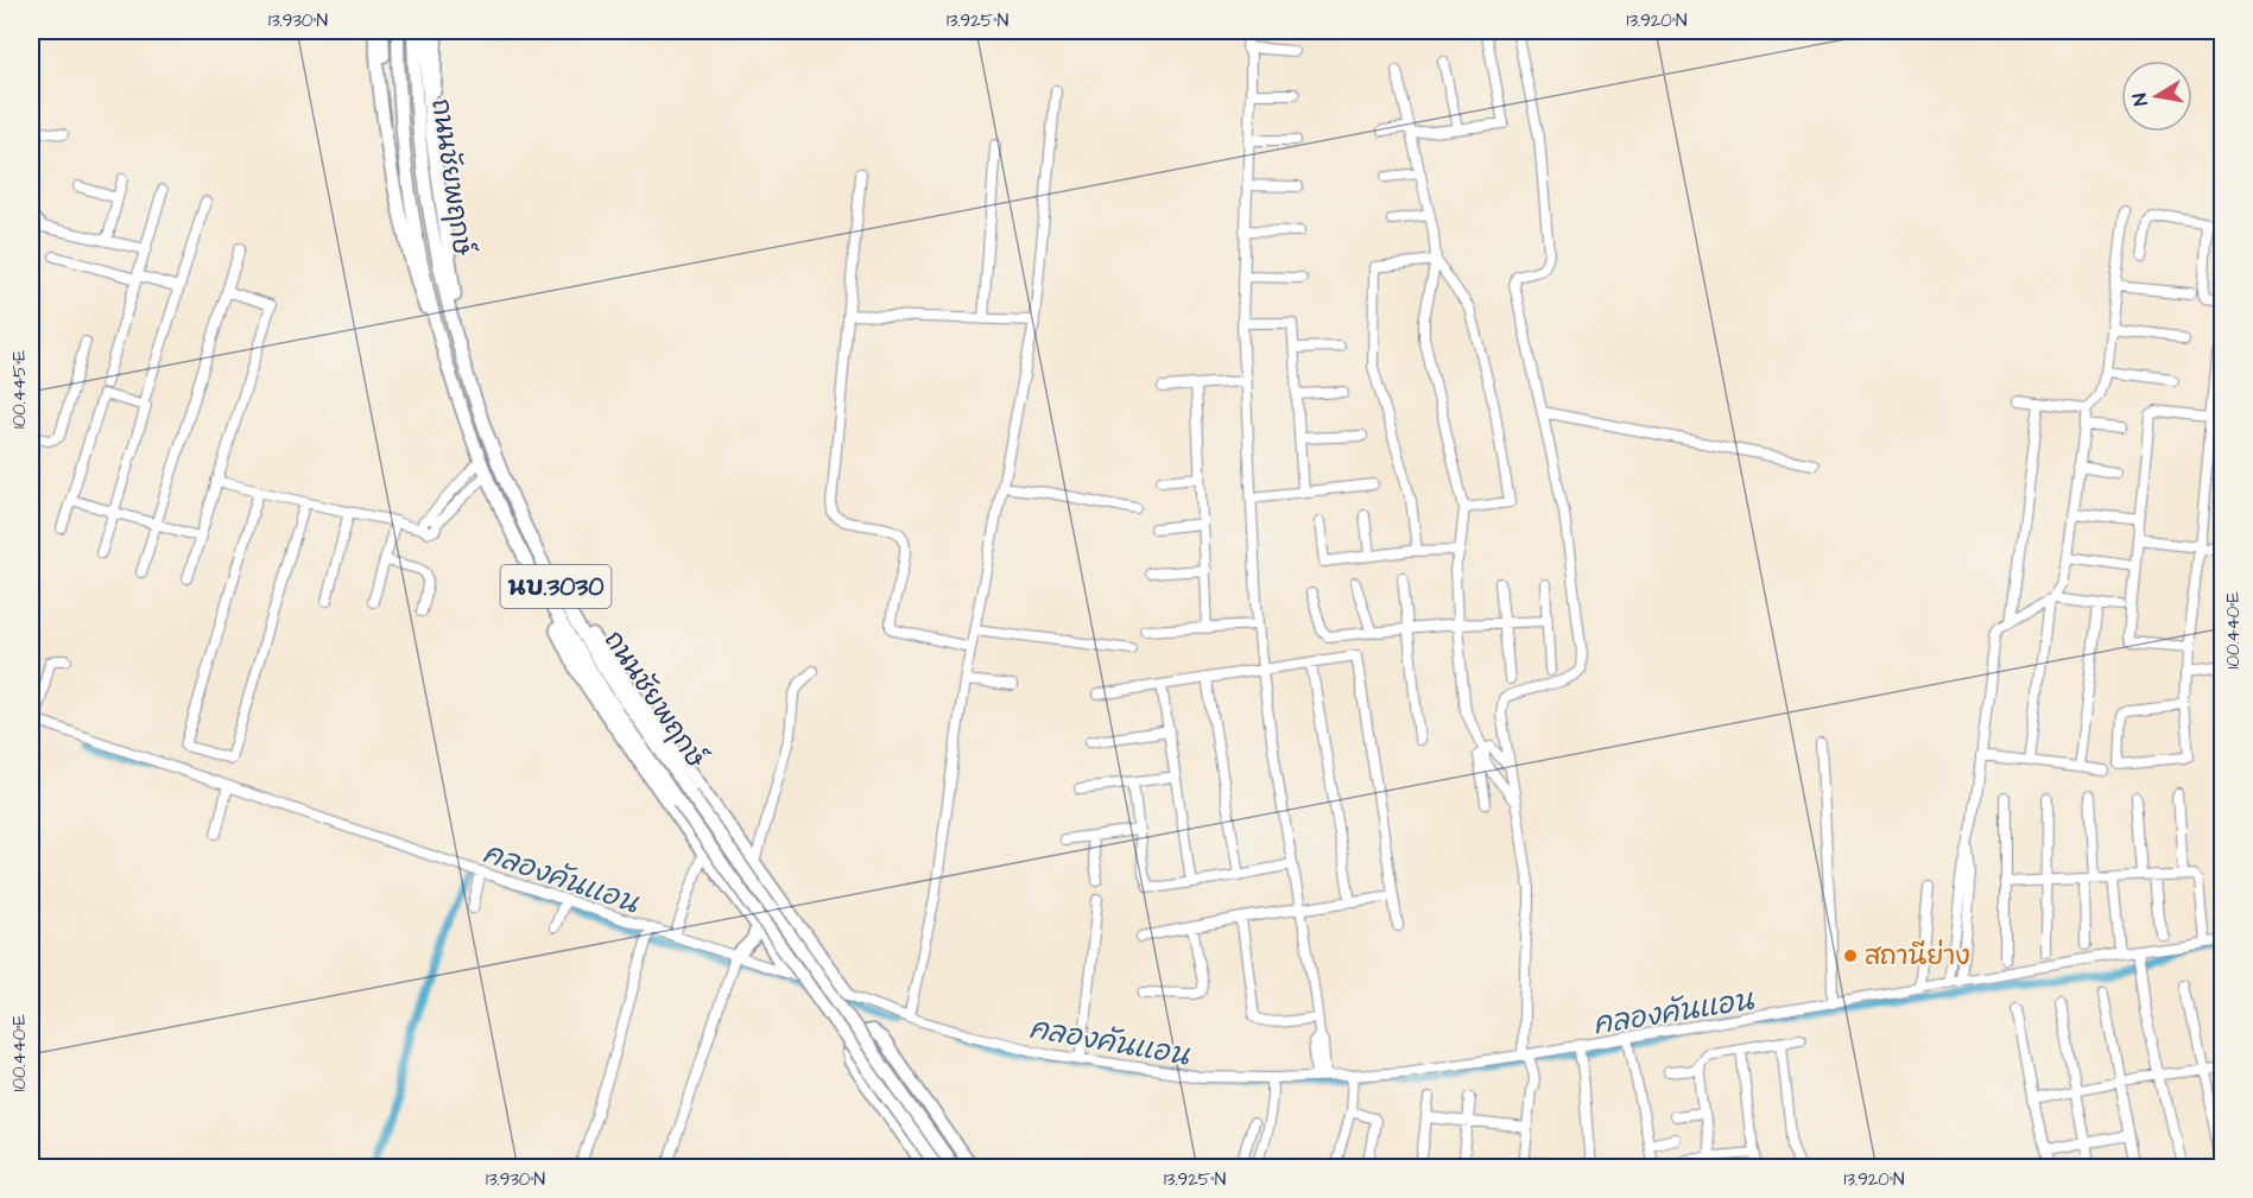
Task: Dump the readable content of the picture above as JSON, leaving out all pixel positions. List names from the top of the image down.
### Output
{
  "streets": {
    "main road": ["ถนนชัยพฤกษ์", "นบ.3030"]
  },
  "water": ["คลองคันแอน"],
  "places": ["สถานีย่าง"],
  "north": "left",
  "coordinates": [
    "13.930°N",
    "13.925°N",
    "13.920°N",
    "100.445°E",
    "100.440°E"
  ]
}
